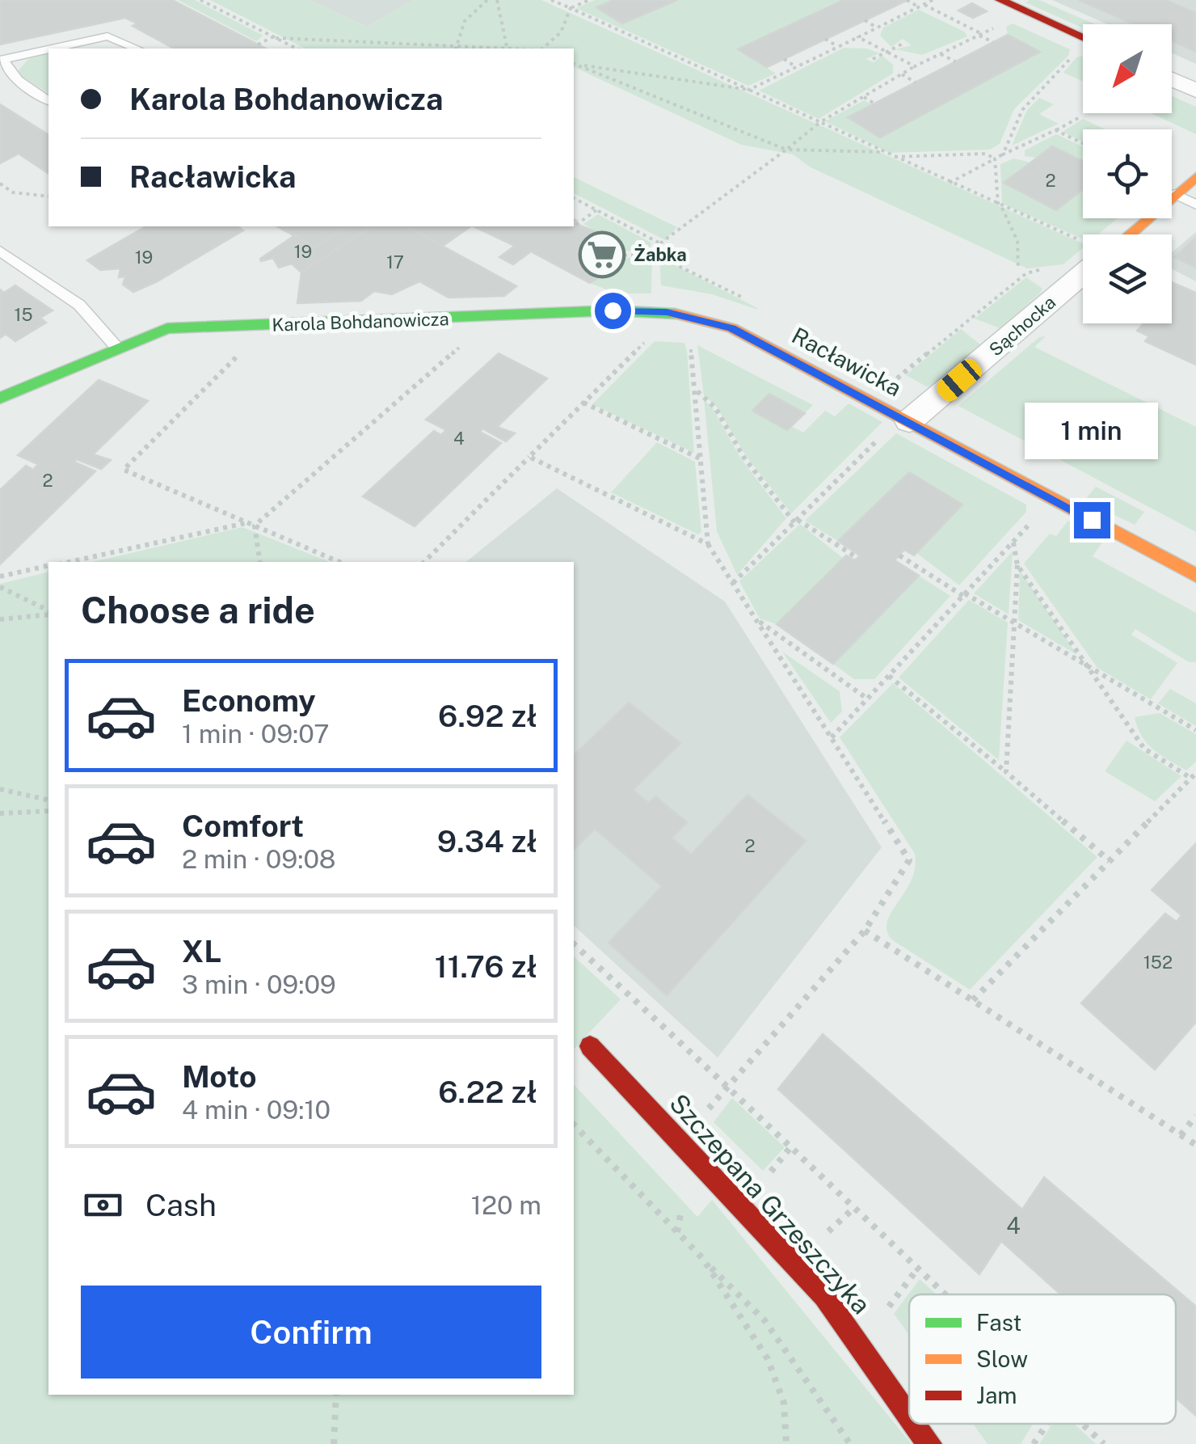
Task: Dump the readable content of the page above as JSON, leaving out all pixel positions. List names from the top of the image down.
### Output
{
  "streets": {
    "street": [
      "Karola Bohdanowicza",
      "Sąchocka",
      "Racławicka",
      "Szczepana Grzeszczyka"
    ]
  },
  "crossings": [
    ["Karola Bohdanowicza", "Racławicka"],
    ["Sąchocka", "Racławicka"]
  ],
  "places": {
    "supermarket": ["Żabka"]
  },
  "house_numbers": [
    "2",
    "19",
    "19",
    "17",
    "15",
    "4",
    "2",
    "2",
    "152",
    "4"
  ],
  "legend": ["Fast", "Slow", "Jam"],
  "north": "bottom left",
  "page": {
    "banner": ["Karola Bohdanowicza", "Racławicka"],
    "bubble": "1 min",
    "heading": "Choose a ride",
    "list": [
      {
        "name": "Economy",
        "note": "1 min · 09:07",
        "value": "6.92 zł"
      },
      {
        "name": "Comfort",
        "note": "2 min · 09:08",
        "value": "9.34 zł"
      },
      {
        "name": "XL",
        "note": "3 min · 09:09",
        "value": "11.76 zł"
      },
      {
        "name": "Moto",
        "note": "4 min · 09:10",
        "value": "6.22 zł"
      }
    ],
    "pay": ["Cash", "120 m"],
    "buttons": "Confirm"
  }
}
